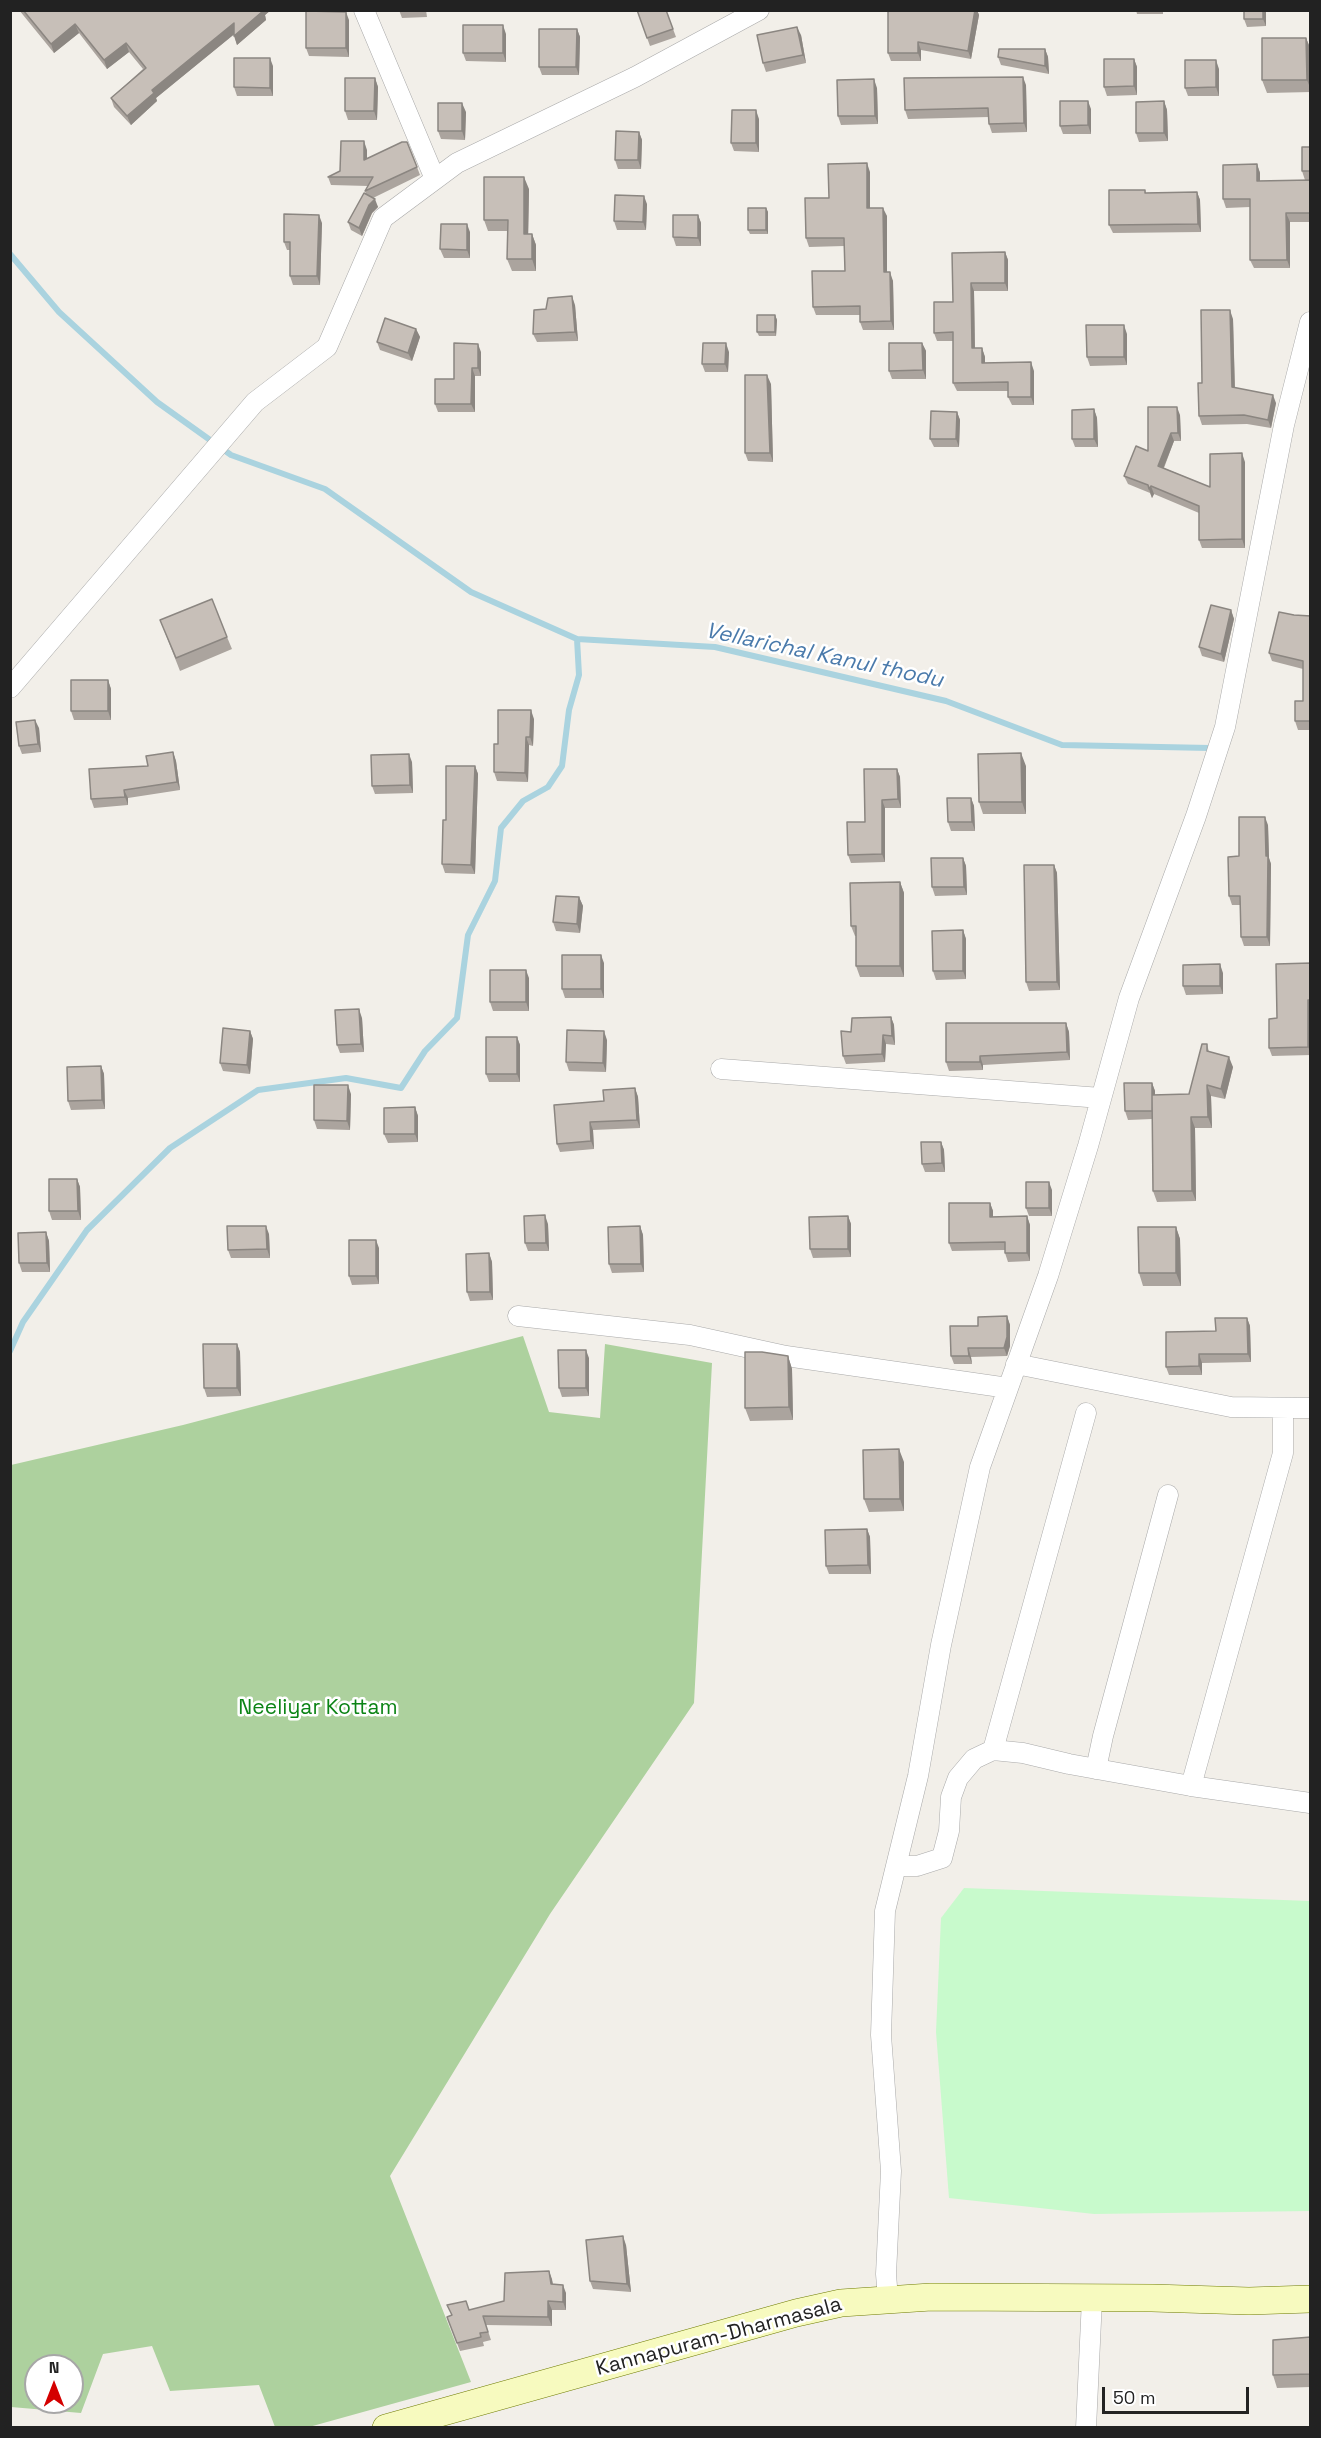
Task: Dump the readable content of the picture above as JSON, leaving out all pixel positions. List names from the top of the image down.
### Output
{
  "streets": {
    "main road": ["Kannapuram-Dharmasala"]
  },
  "water": ["Vellarichal Kanul thodu"],
  "parks": ["Neeliyar Kottam"],
  "scale_bar": "50 m",
  "north": "top"
}
